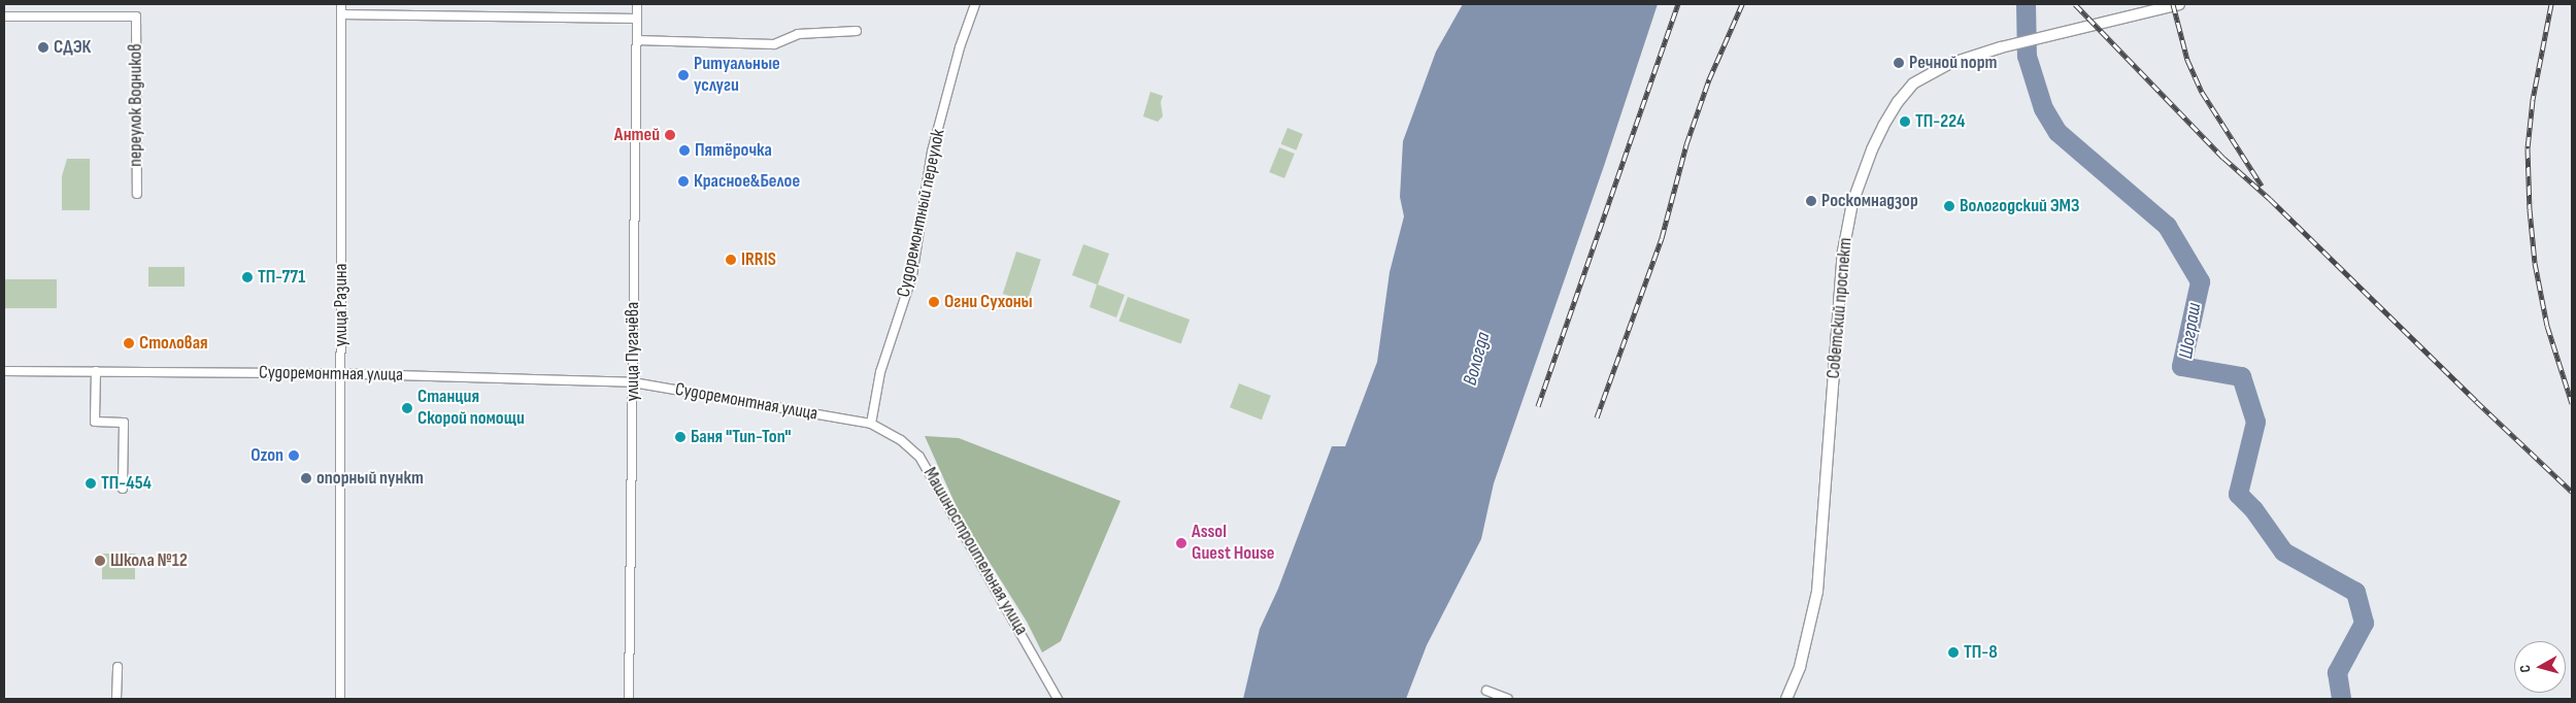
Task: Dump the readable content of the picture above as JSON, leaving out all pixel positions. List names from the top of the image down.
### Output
{
  "streets": {
    "street": [
      "переулок Водников",
      "Судоремонтный переулок",
      "улица Разина",
      "Советский проспект",
      "улица Пугачёва",
      "Судоремонтная улица",
      "Машиностроительная улица"
    ]
  },
  "crossings": [
    ["Судоремонтный переулок", "Судоремонтная улица"],
    ["Судоремонтный переулок", "Машиностроительная улица"],
    ["улица Разина", "Судоремонтная улица"],
    ["улица Пугачёва", "Судоремонтная улица"],
    ["Судоремонтная улица", "Машиностроительная улица"]
  ],
  "water": ["Шограш", "Вологда"],
  "places": [
    "СДЭК",
    "Речной порт",
    "Ритуальные услуги",
    "ТП-224",
    "Антей",
    "Пятёрочка",
    "Красное&Белое",
    "Роскомнадзор",
    "Вологодский ЭМЗ",
    "IRRIS",
    "ТП-771",
    "Огни Сухоны",
    "Столовая",
    "Станция Скорой помощи",
    "Баня \"Тип-Топ\"",
    "Ozon",
    "опорный пункт",
    "ТП-454",
    "Assol Guest House",
    "Школа №12",
    "ТП-8"
  ],
  "north": "left"
}
